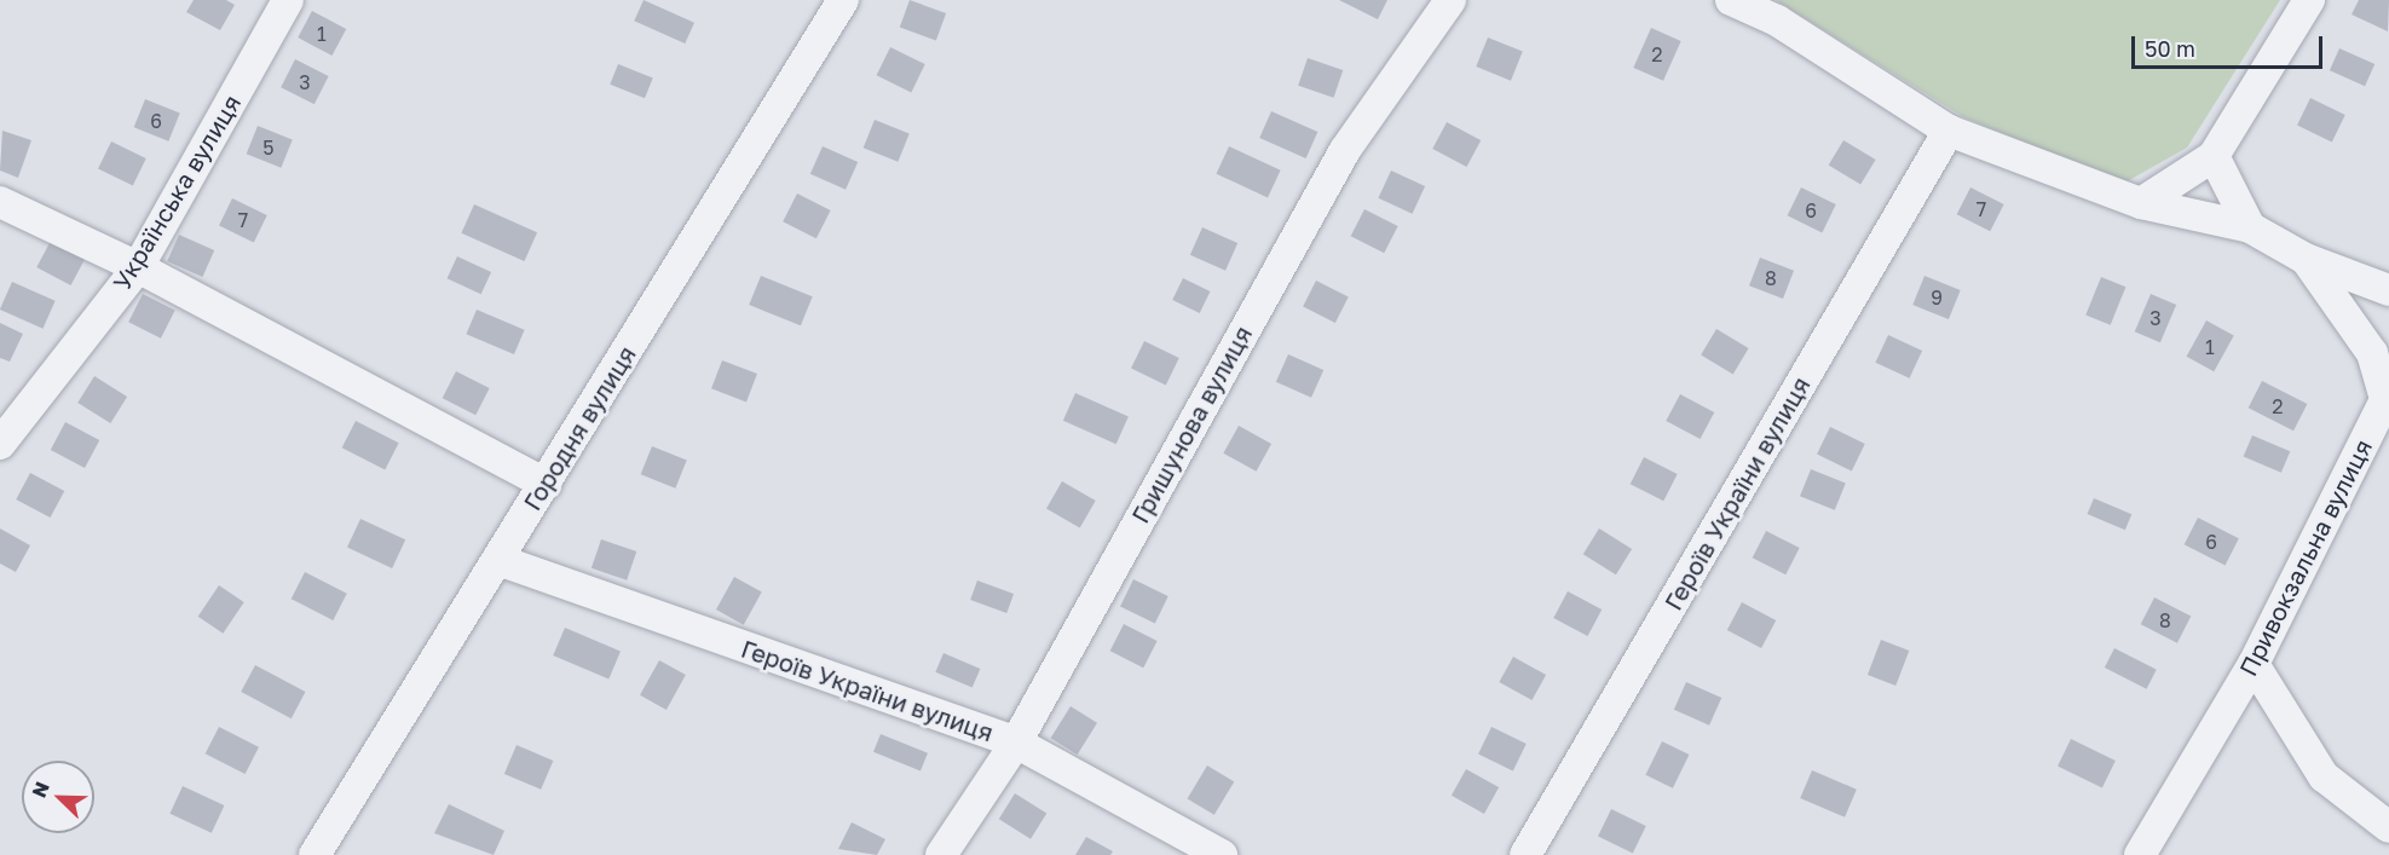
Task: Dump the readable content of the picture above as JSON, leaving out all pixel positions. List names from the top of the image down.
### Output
{
  "streets": {
    "street": [
      "Українська вулиця",
      "Гришунова вулиця",
      "Городня вулиця",
      "Героїв України вулиця",
      "Привокзальна вулиця"
    ]
  },
  "crossings": [
    ["Гришунова вулиця", "Героїв України вулиця"],
    ["Городня вулиця", "Героїв України вулиця"]
  ],
  "house_numbers": [
    "1",
    "2",
    "3",
    "6",
    "5",
    "7",
    "6",
    "7",
    "8",
    "9",
    "3",
    "1",
    "2",
    "6",
    "8"
  ],
  "scale_bar": "50 m",
  "north": "top left"
}
